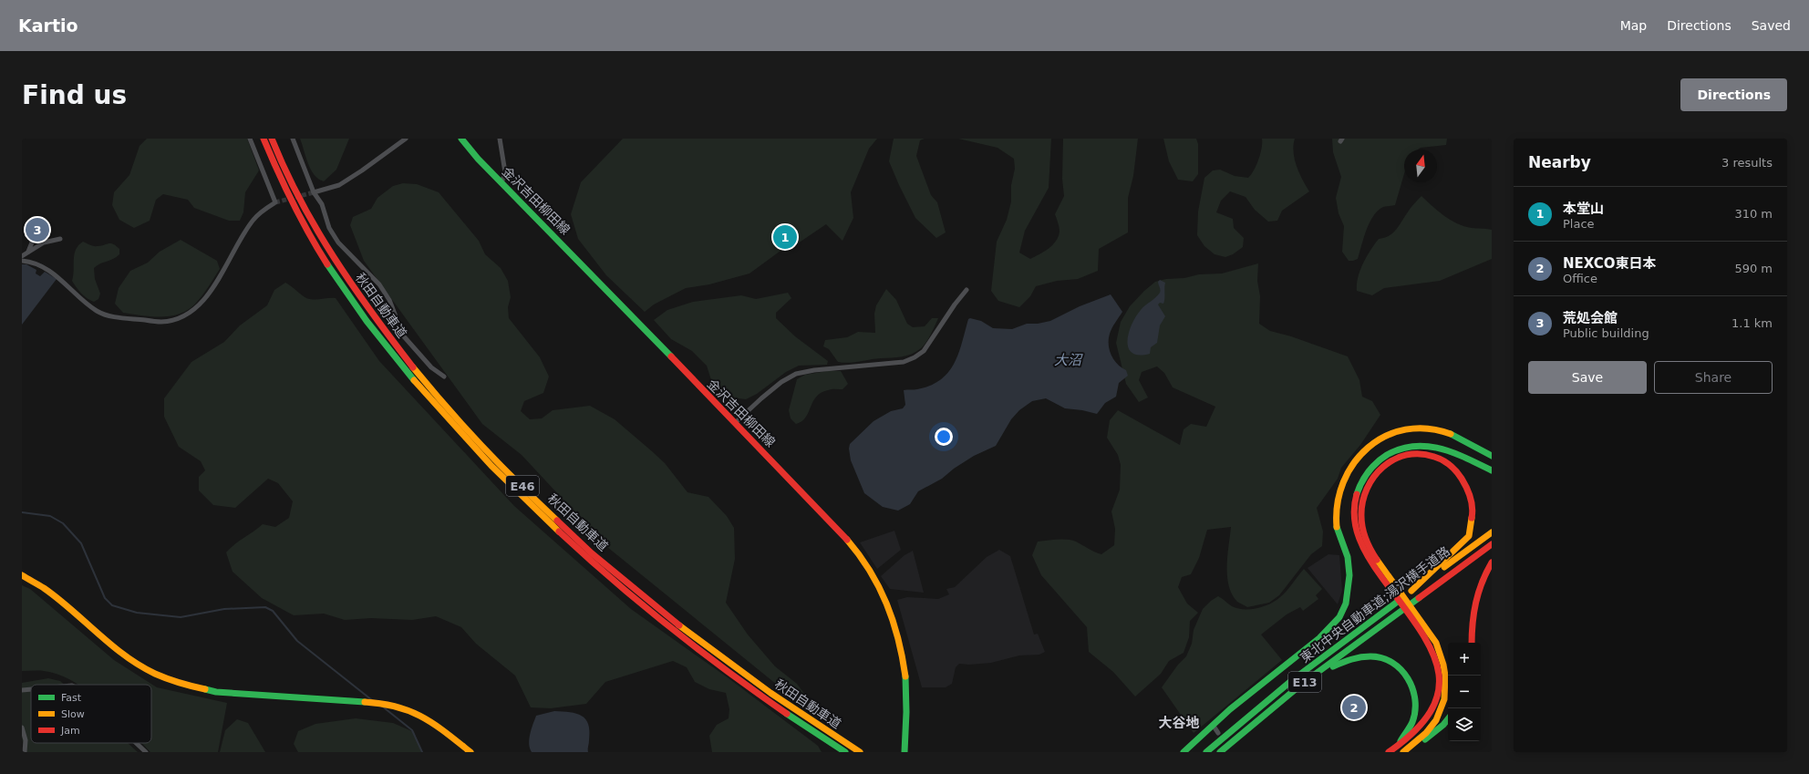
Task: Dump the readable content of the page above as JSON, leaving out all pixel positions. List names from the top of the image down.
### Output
{
  "streets": {
    "main road": [
      "金沢吉田柳田線",
      "秋田自動車道",
      "E46",
      "東北中央自動車道;湯沢横手道路",
      "E13"
    ]
  },
  "districts": ["大谷地"],
  "water": ["大沼"],
  "legend": ["Fast", "Slow", "Jam"],
  "north": "top",
  "page": {
    "header": "Kartio",
    "nav": ["Map", "Directions", "Saved"],
    "buttons": [
      "Directions",
      ["Save", "Share"]
    ],
    "title": "Find us",
    "heading": ["Nearby", "3 results"],
    "list": [
      {
        "mark": "1",
        "name": "本堂山",
        "note": "Place",
        "value": "310 m"
      },
      {
        "mark": "2",
        "name": "NEXCO東日本",
        "note": "Office",
        "value": "590 m"
      },
      {
        "mark": "3",
        "name": "荒処会館",
        "note": "Public building",
        "value": "1.1 km"
      }
    ],
    "pins": ["3", "1", "2"],
    "map_buttons": ["+", "−"]
  }
}
